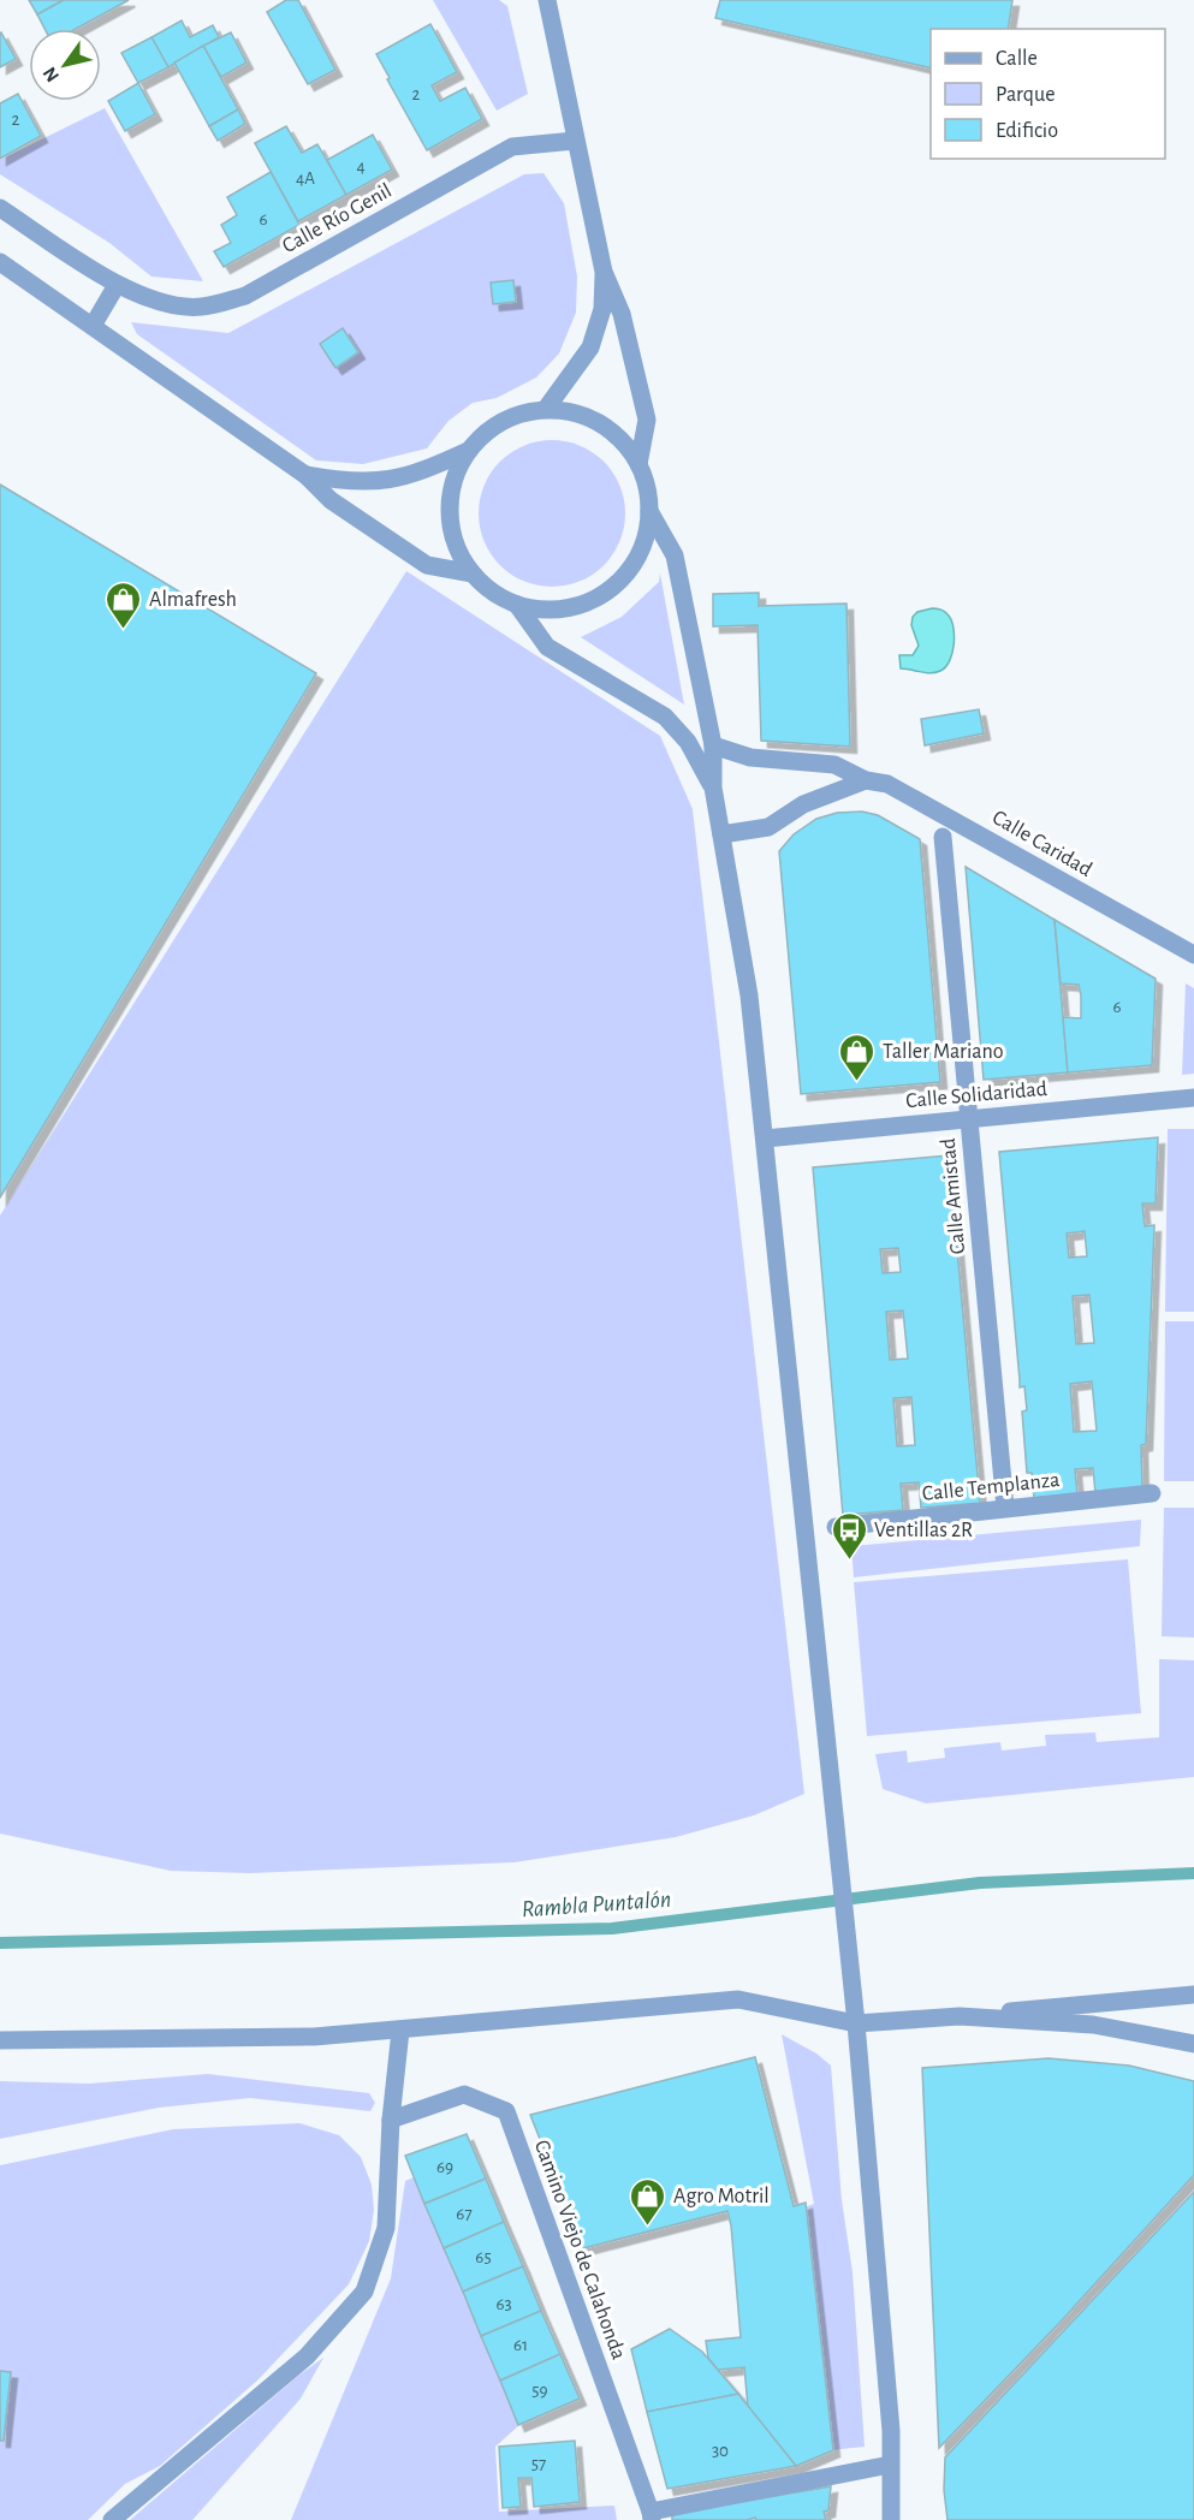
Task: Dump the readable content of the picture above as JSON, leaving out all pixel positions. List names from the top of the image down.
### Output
{
  "streets": {
    "street": [
      "Calle Río Genil",
      "Calle Caridad",
      "Calle Solidaridad",
      "Calle Amistad",
      "Calle Templanza",
      "Camino Viejo de Calahonda"
    ]
  },
  "crossings": [
    ["Calle Solidaridad", "Calle Amistad"],
    ["Calle Amistad", "Calle Templanza"]
  ],
  "water": ["Rambla Puntalón"],
  "places": {
    "shop": ["Almafresh", "Taller Mariano", "Agro Motril"],
    "bus stop": ["Ventillas 2R"]
  },
  "house_numbers": [
    "2",
    "2",
    "4",
    "4A",
    "6",
    "6",
    "69",
    "67",
    "65",
    "63",
    "61",
    "59",
    "30",
    "57"
  ],
  "legend": ["Calle", "Parque", "Edificio"],
  "north": "bottom left"
}
